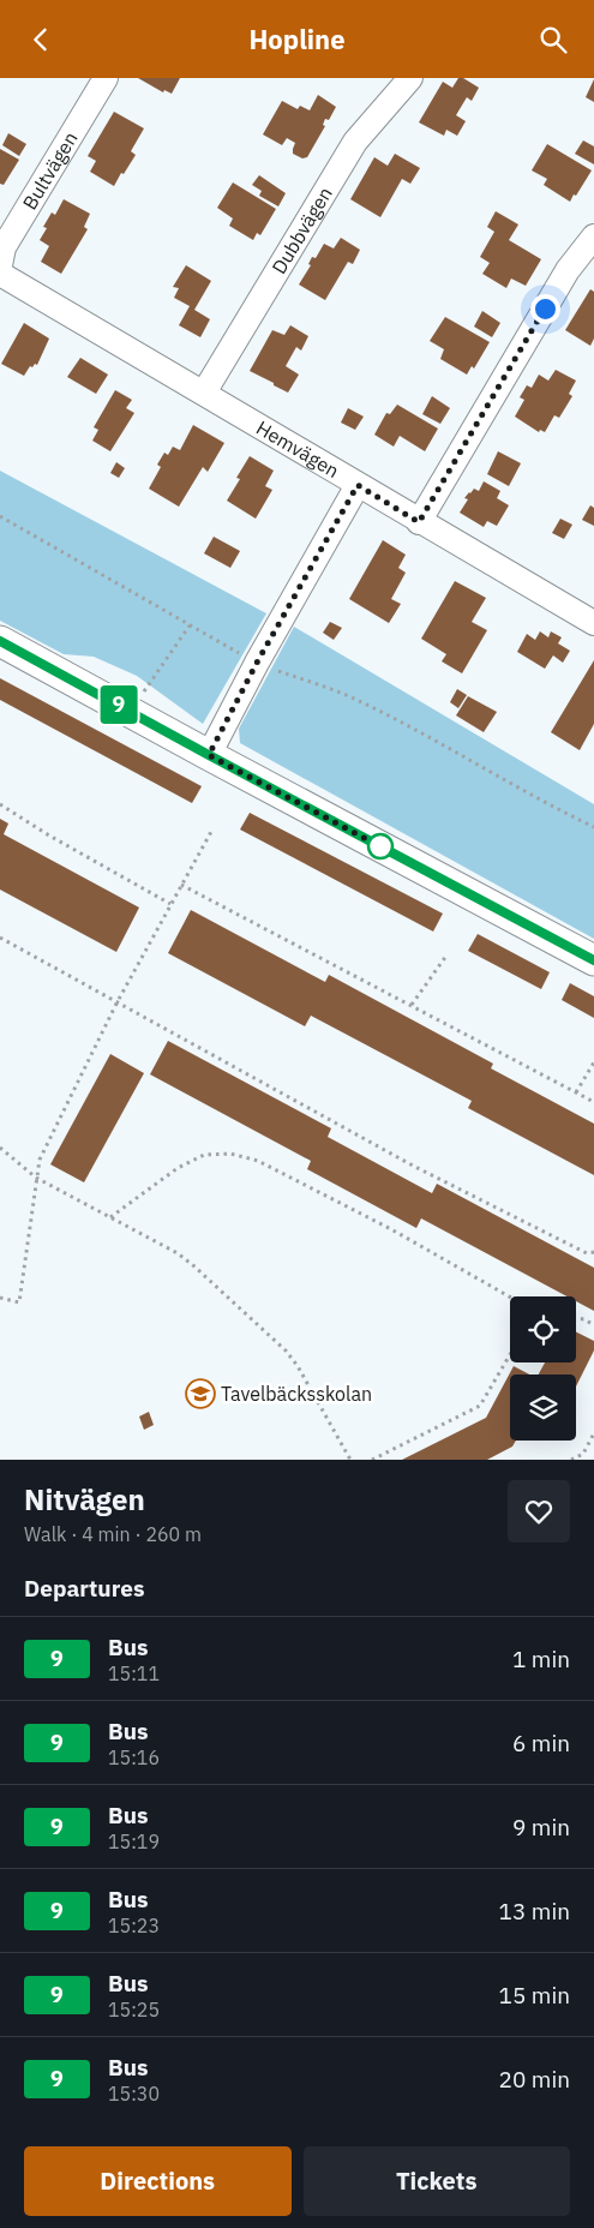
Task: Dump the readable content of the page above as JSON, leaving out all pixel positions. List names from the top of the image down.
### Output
{
  "streets": {
    "street": ["Bultvägen", "Dubbvägen", "Hemvägen"]
  },
  "crossings": [
    ["Dubbvägen", "Hemvägen"]
  ],
  "places": {
    "school or university": ["Tavelbäcksskolan"]
  },
  "lines": ["bus line 9"],
  "page": {
    "header": "Hopline",
    "on_map": "9",
    "heading": [
      ["Nitvägen", "Walk · 4 min · 260 m"],
      "Departures"
    ],
    "list": [
      {
        "mark": "9",
        "name": "Bus",
        "note": "15:11",
        "value": "1 min"
      },
      {
        "mark": "9",
        "name": "Bus",
        "note": "15:16",
        "value": "6 min"
      },
      {
        "mark": "9",
        "name": "Bus",
        "note": "15:19",
        "value": "9 min"
      },
      {
        "mark": "9",
        "name": "Bus",
        "note": "15:23",
        "value": "13 min"
      },
      {
        "mark": "9",
        "name": "Bus",
        "note": "15:25",
        "value": "15 min"
      },
      {
        "mark": "9",
        "name": "Bus",
        "note": "15:30",
        "value": "20 min"
      }
    ],
    "buttons": ["Directions", "Tickets"]
  }
}
